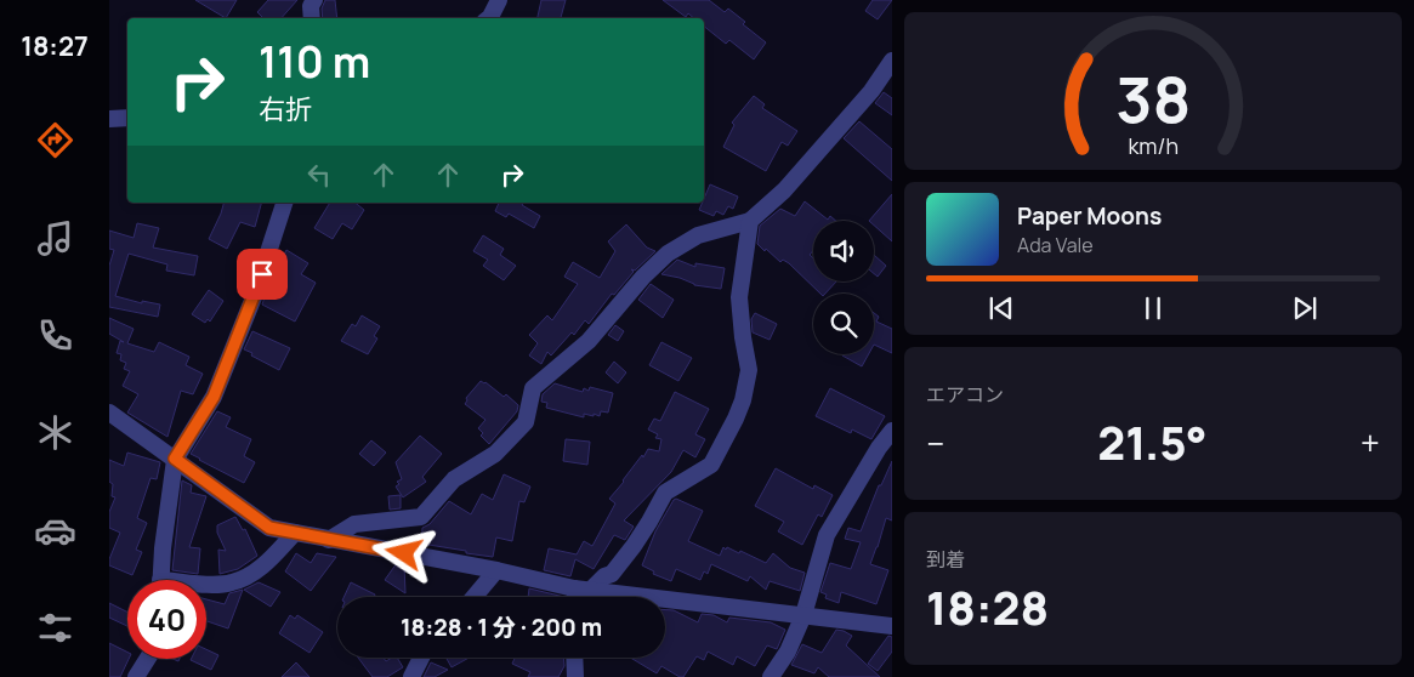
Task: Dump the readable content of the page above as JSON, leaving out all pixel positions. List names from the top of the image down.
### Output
{
  "page": {
    "tabs": "18:27",
    "turn": ["110 m", "右折"],
    "song": ["Paper Moons", "Ada Vale"],
    "tile": [
      "エアコン",
      ["到着", "18:28"]
    ],
    "heat": ["−", "21.5°", "+"],
    "limit": "40",
    "trip": "18:28 · 1 分 · 200 m",
    "gauge": ["38", "km/h"]
  }
}
